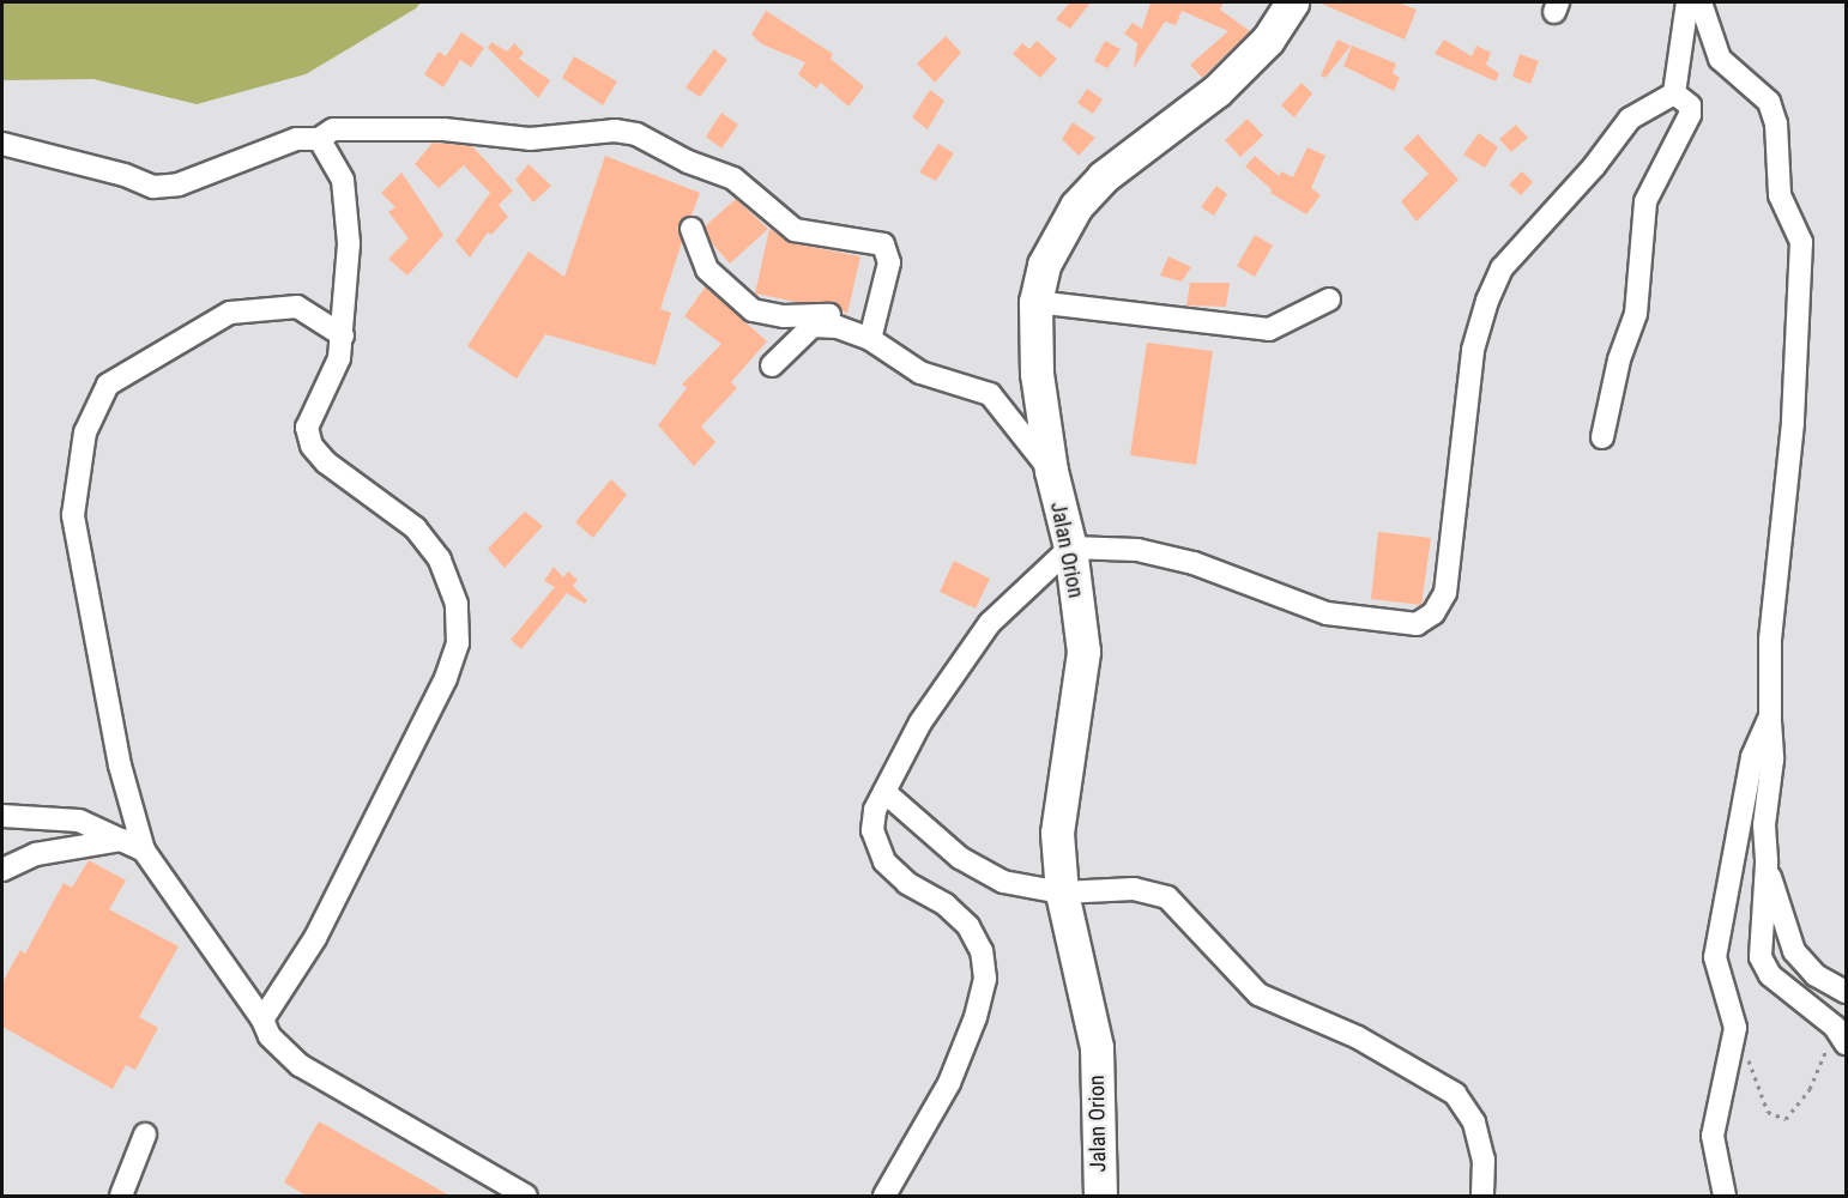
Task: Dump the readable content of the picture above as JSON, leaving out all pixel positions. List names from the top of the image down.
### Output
{
  "streets": {
    "highway": ["Jalan Orion"]
  }
}
